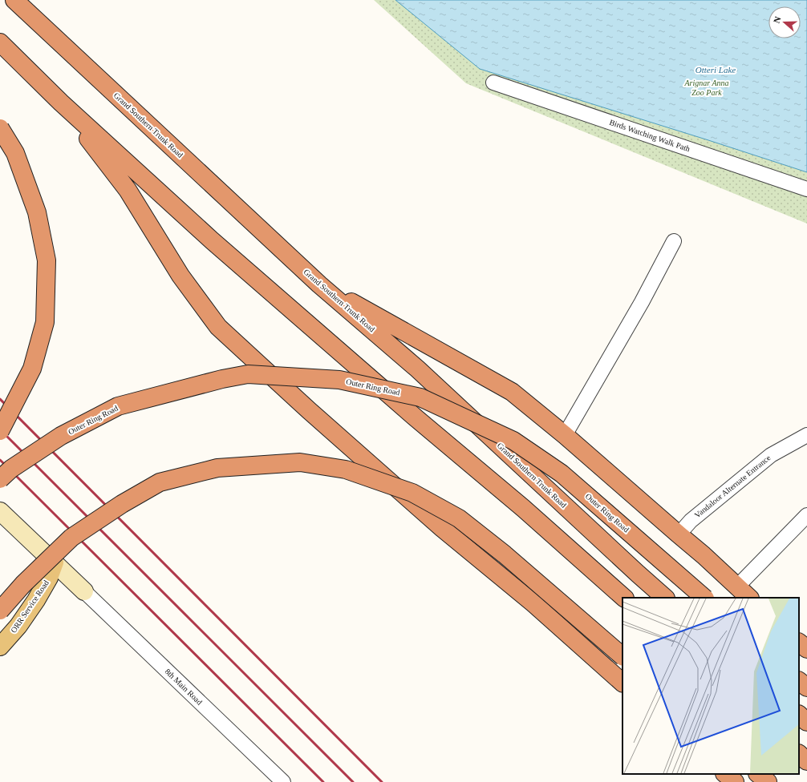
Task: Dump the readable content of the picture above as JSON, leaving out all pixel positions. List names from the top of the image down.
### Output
{
  "streets": {
    "highway": ["Grand Southern Trunk Road", "Outer Ring Road"],
    "main road": ["ORR Service Road"],
    "street": ["Birds Watching Walk Path", "Vandaloor Alternate Entrance", "8th Main Road"]
  },
  "water": ["Otteri Lake"],
  "parks": ["Arignar Anna Zoo Park"],
  "north": "left"
}
